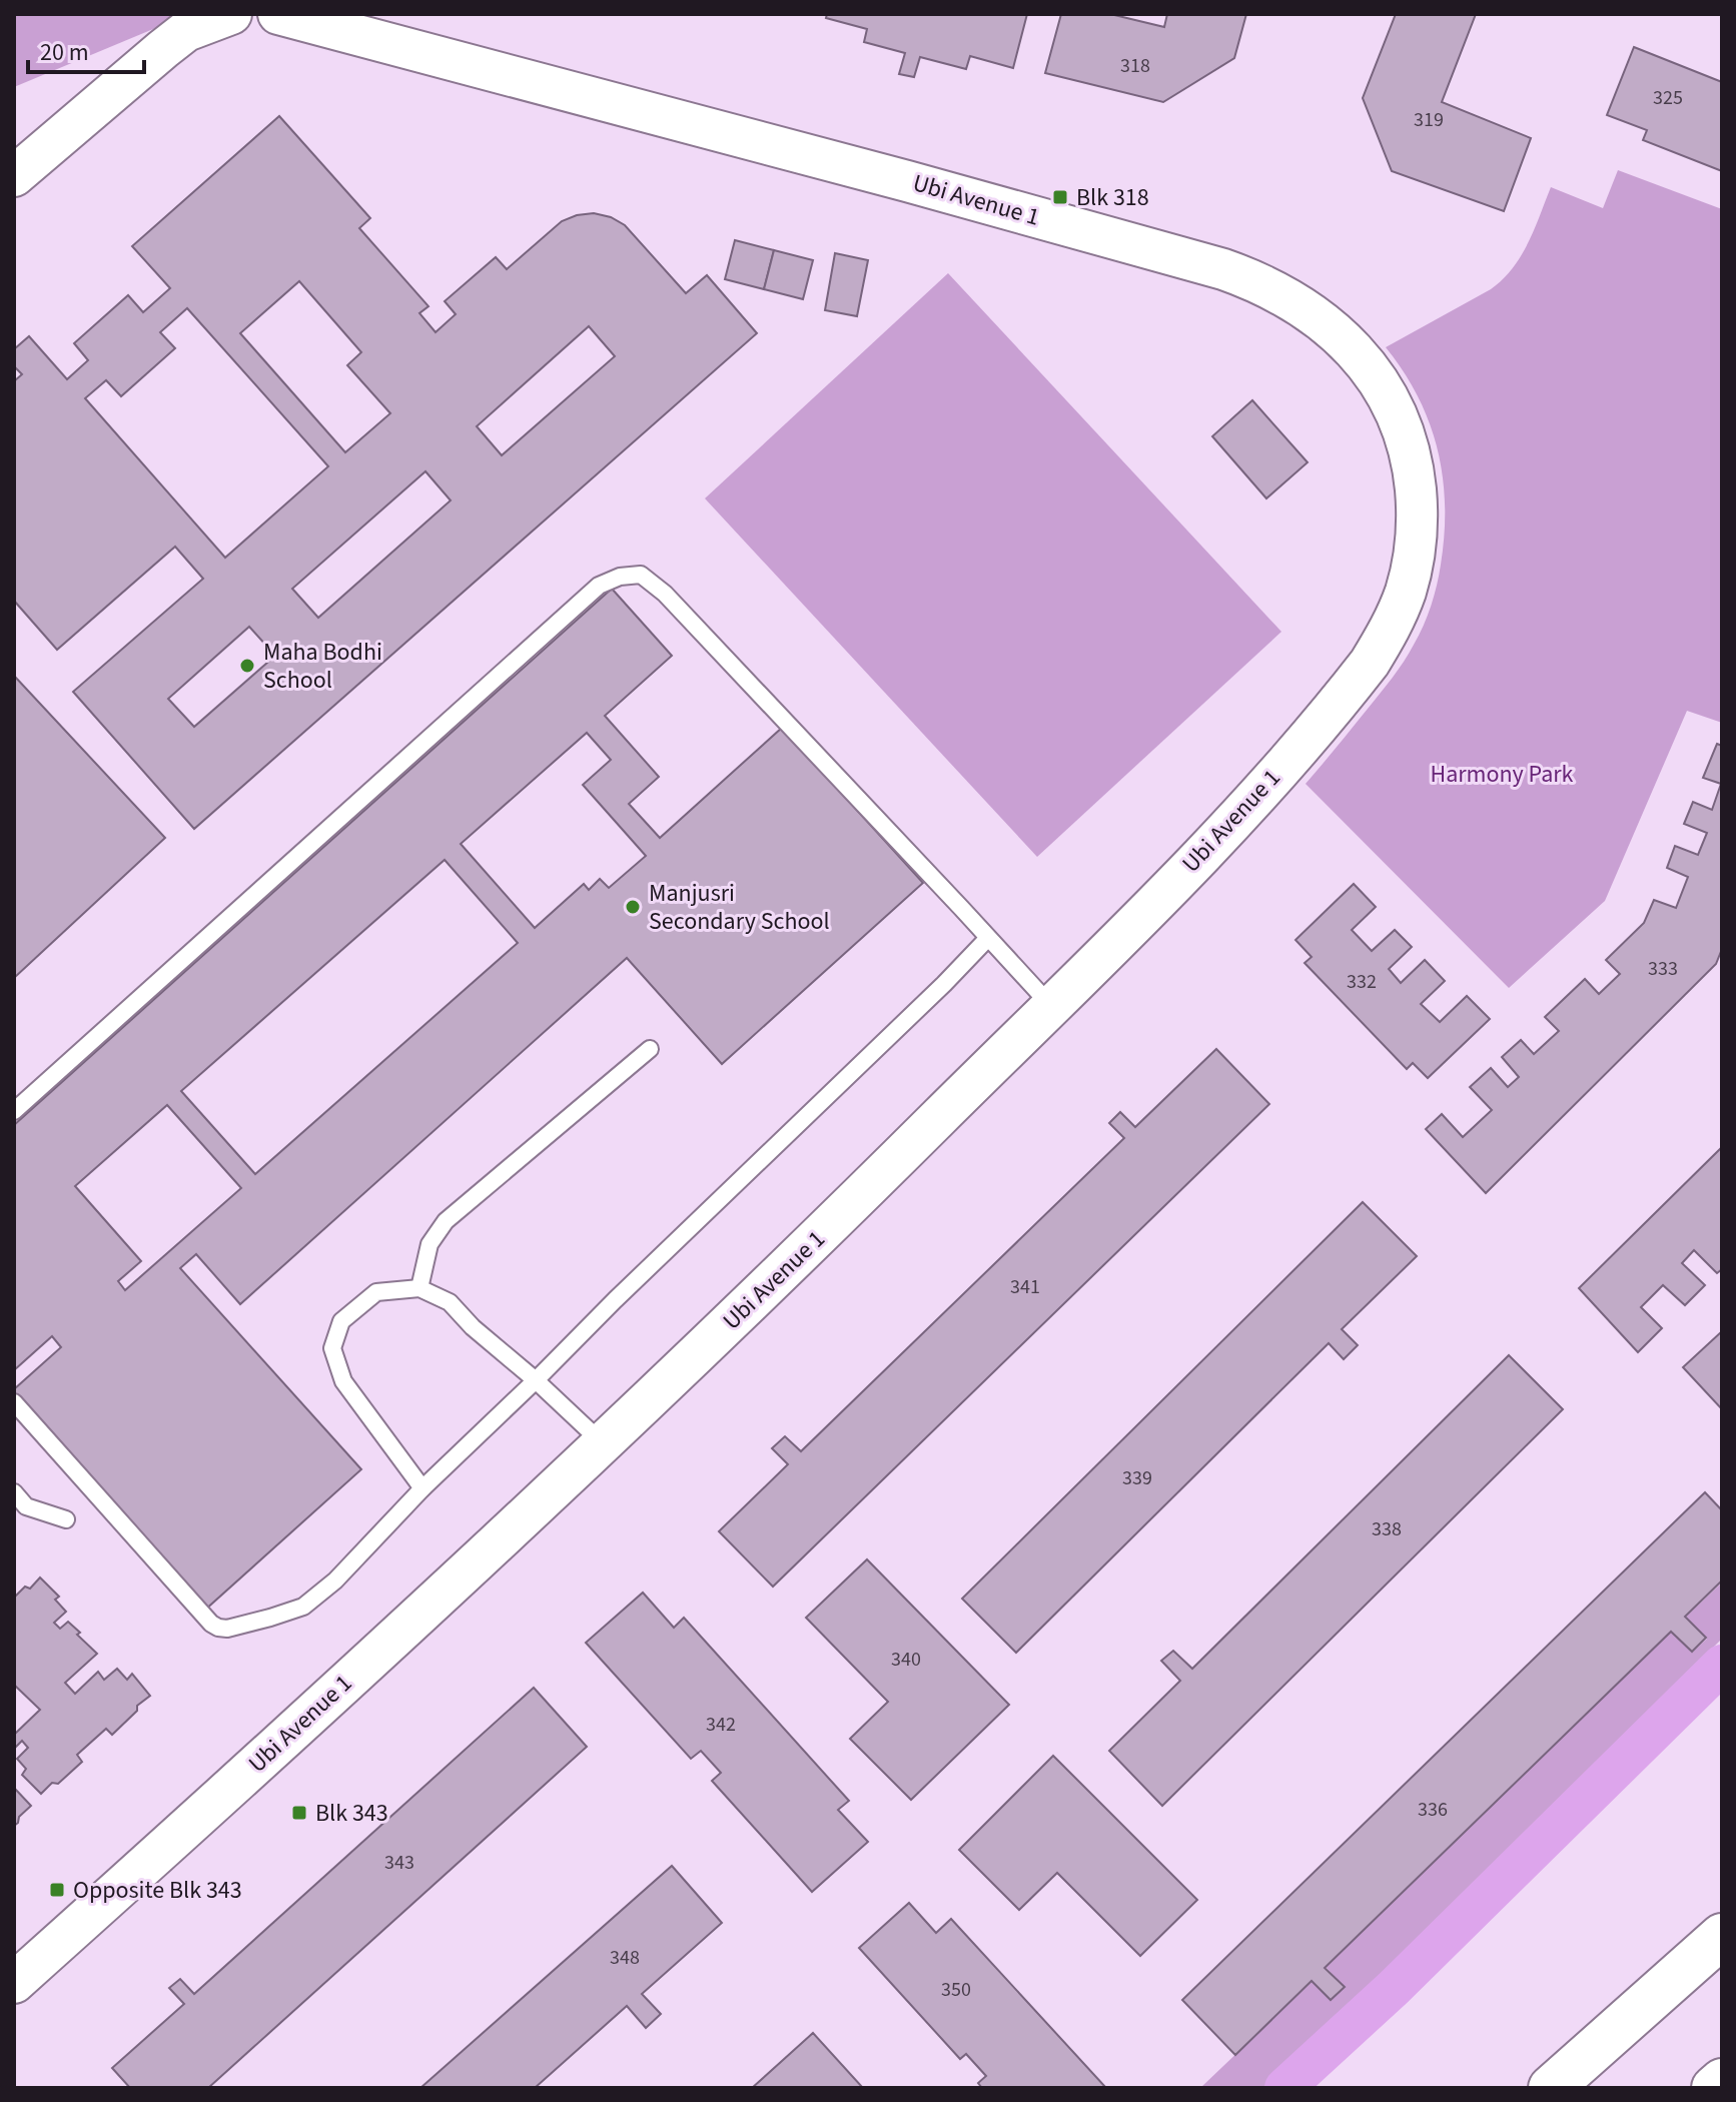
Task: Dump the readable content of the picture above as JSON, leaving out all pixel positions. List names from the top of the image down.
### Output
{
  "streets": {
    "street": ["Ubi Avenue 1"]
  },
  "parks": ["Harmony Park"],
  "places": {
    "transit": ["Blk 318", "Blk 343", "Opposite Blk 343"],
    "other": ["Maha Bodhi School", "Manjusri Secondary School"]
  },
  "house_numbers": [
    "318",
    "325",
    "319",
    "333",
    "332",
    "341",
    "339",
    "338",
    "340",
    "342",
    "336",
    "343",
    "348",
    "350"
  ],
  "scale_bar": "20 m"
}
